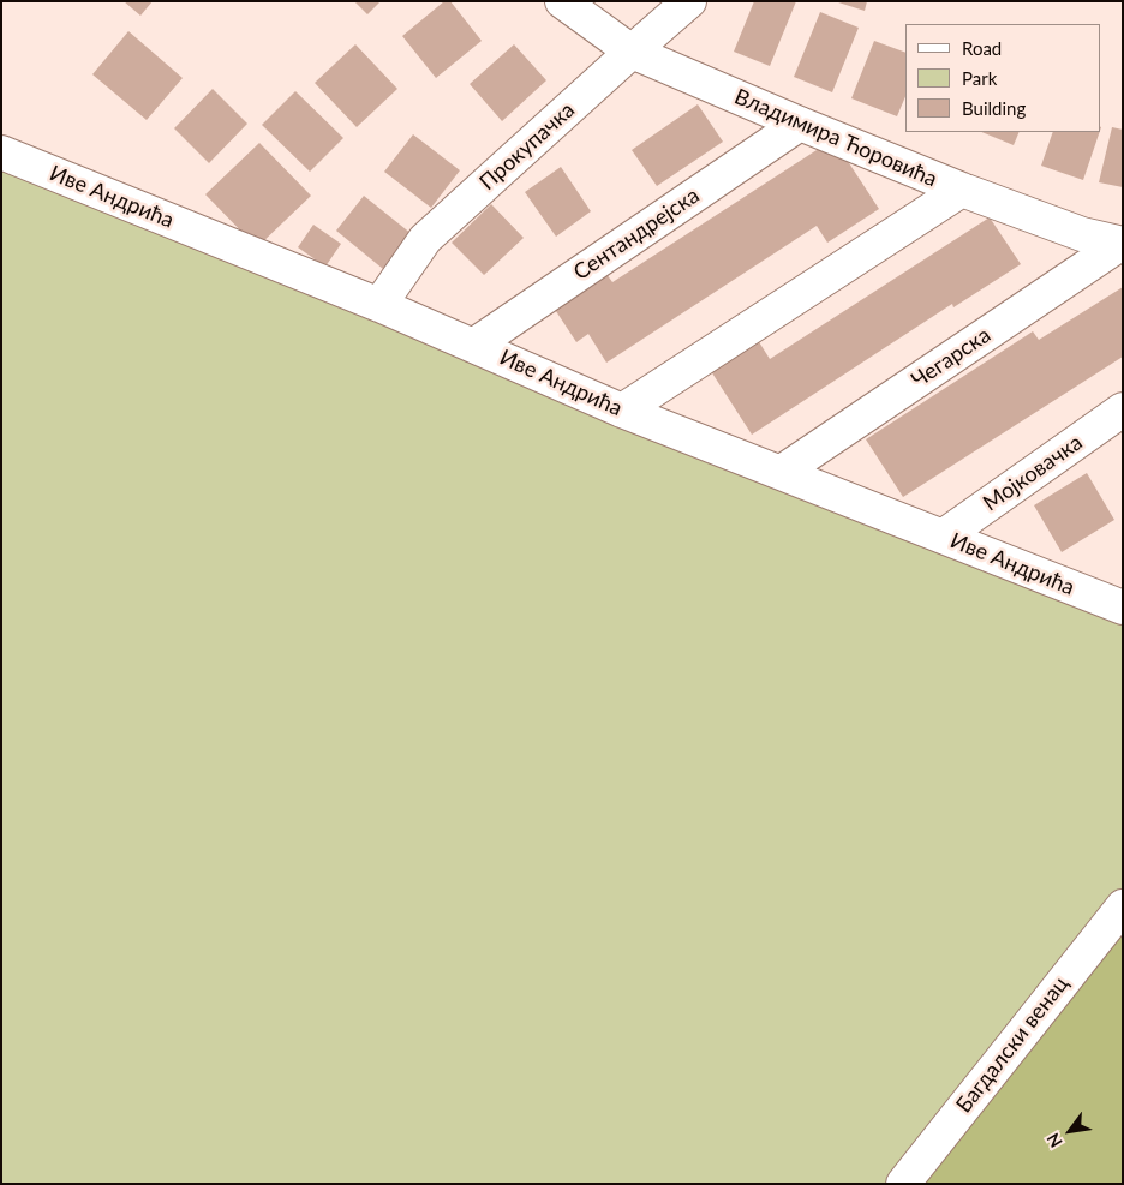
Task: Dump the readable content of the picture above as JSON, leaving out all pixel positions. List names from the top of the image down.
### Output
{
  "streets": {
    "street": [
      "Владимира Ћоровића",
      "Прокупачка",
      "Иве Андрића",
      "Сентандрејска",
      "Чегарска",
      "Мојковачка",
      "Багдалски венац"
    ]
  },
  "crossings": [
    ["Владимира Ћоровића", "Прокупачка"],
    ["Владимира Ћоровића", "Сентандрејска"],
    ["Владимира Ћоровића", "Чегарска"],
    ["Прокупачка", "Иве Андрића"],
    ["Иве Андрића", "Сентандрејска"],
    ["Иве Андрића", "Чегарска"],
    ["Иве Андрића", "Мојковачка"]
  ],
  "legend": ["Road", "Park", "Building"],
  "north": "bottom left"
}
